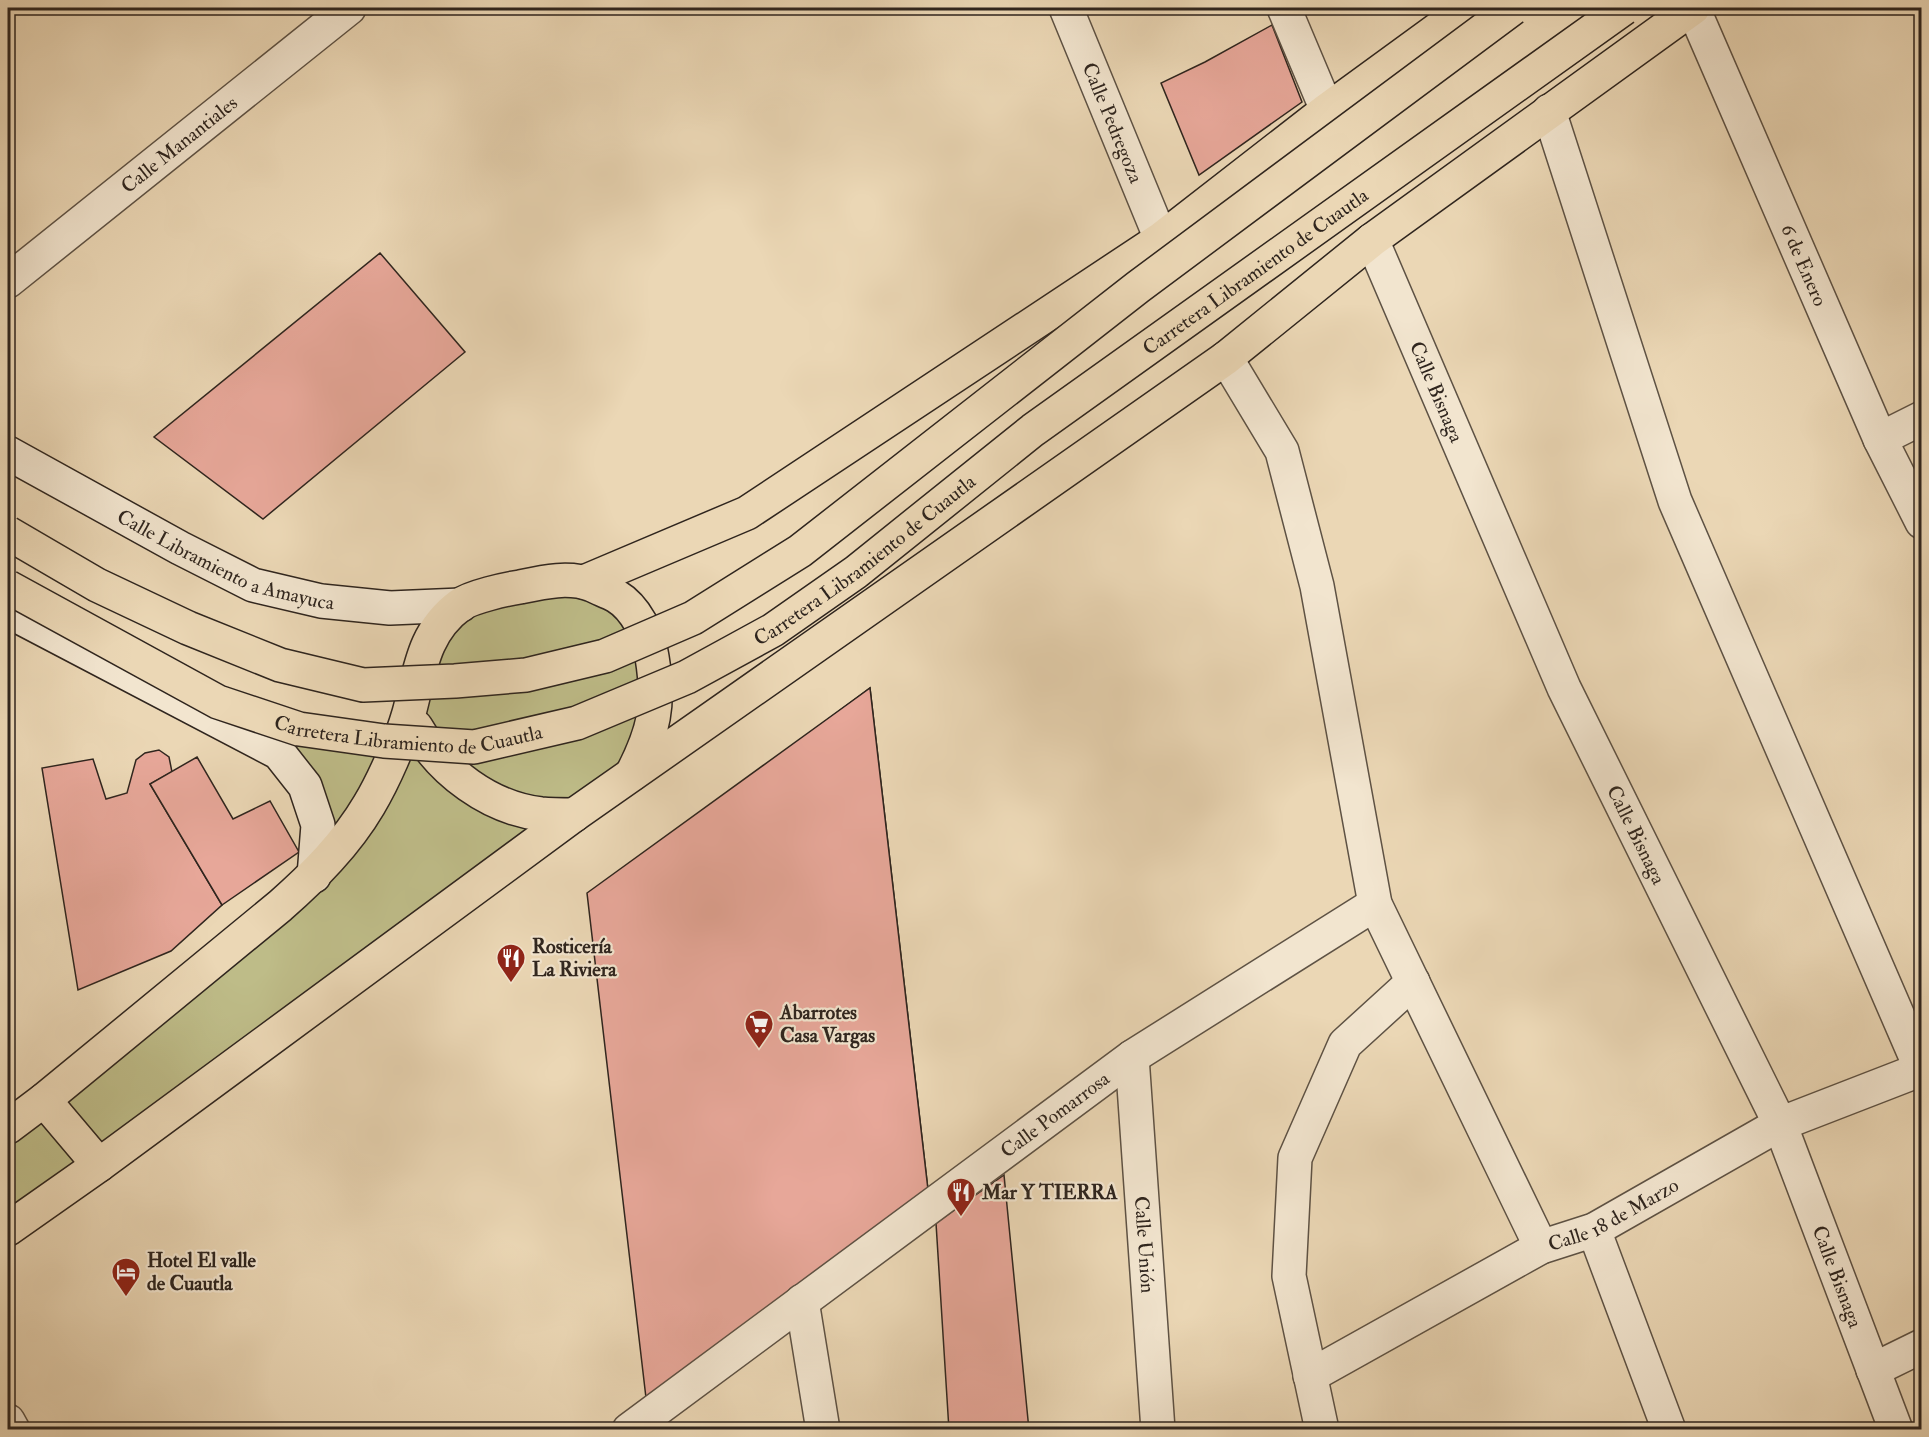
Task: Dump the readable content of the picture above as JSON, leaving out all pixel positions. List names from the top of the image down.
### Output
{
  "streets": {
    "main road": ["Carretera Libramiento de Cuautla"],
    "street": [
      "Calle Pedregoza",
      "Calle Manantiales",
      "6 de Enero",
      "Calle Bisnaga",
      "Calle Libramiento a Amayuca",
      "Calle Pomarrosa",
      "Calle 18 de Marzo",
      "Calle Unión"
    ]
  },
  "crossings": [
    ["Calle Bisnaga", "Calle 18 de Marzo"],
    ["Calle Pomarrosa", "Calle Unión"]
  ],
  "places": {
    "restaurant": ["Rosticería La Riviera", "Mar Y TIERRA"],
    "supermarket": ["Abarrotes Casa Vargas"],
    "hotel": ["Hotel El valle de Cuautla"]
  }
}
